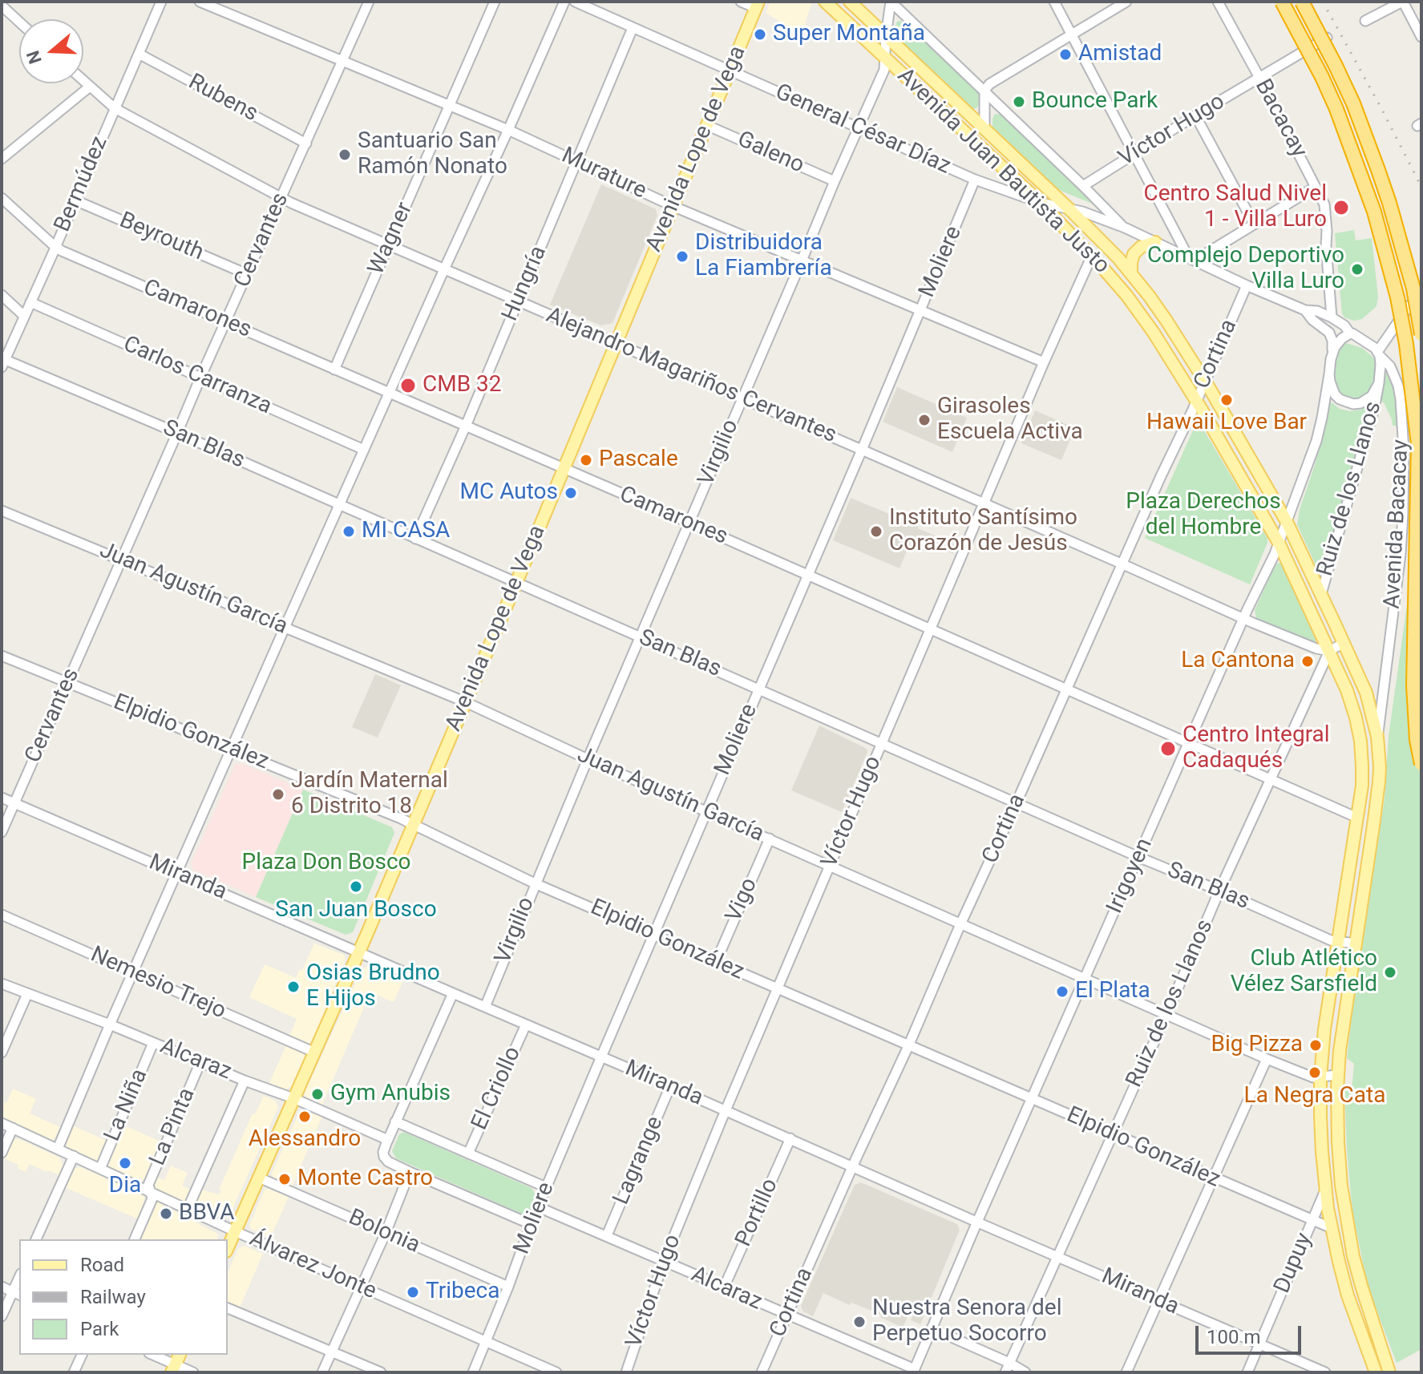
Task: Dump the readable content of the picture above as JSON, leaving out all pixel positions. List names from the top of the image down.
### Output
{
  "streets": {
    "main road": ["Avenida Lope de Vega", "Avenida Juan Bautista Justo"],
    "street": [
      "Rubens",
      "Bacacay",
      "General César Díaz",
      "Víctor Hugo",
      "Galeno",
      "Murature",
      "Bermúdez",
      "Beyrouth",
      "Wagner",
      "Cervantes",
      "Moliere",
      "Hungría",
      "Camarones",
      "Cortina",
      "Carlos Carranza",
      "Alejandro Magariños Cervantes",
      "San Blas",
      "Virgilio",
      "Ruiz de los Llanos",
      "Avenida Bacacay",
      "Juan Agustín García",
      "Elpidio González",
      "Irigoyen",
      "Miranda",
      "Vigo",
      "Nemesio Trejo",
      "Alcaraz",
      "El Criollo",
      "La Niña",
      "La Pinta",
      "Lagrange",
      "Portillo",
      "Bolonia",
      "Dupuy",
      "Álvarez Jonte"
    ]
  },
  "crossings": [
    ["Rubens", "Bermúdez"],
    ["Rubens", "Cervantes"],
    ["Bacacay", "Víctor Hugo"],
    ["General César Díaz", "Avenida Lope de Vega"],
    ["General César Díaz", "Avenida Juan Bautista Justo"],
    ["General César Díaz", "Moliere"],
    ["General César Díaz", "Hungría"],
    ["General César Díaz", "Cortina"],
    ["General César Díaz", "Virgilio"],
    ["Víctor Hugo", "Avenida Juan Bautista Justo"],
    ["Víctor Hugo", "Murature"],
    ["Víctor Hugo", "Camarones"],
    ["Víctor Hugo", "Alejandro Magariños Cervantes"],
    ["Víctor Hugo", "San Blas"],
    ["Víctor Hugo", "Juan Agustín García"],
    ["Víctor Hugo", "Elpidio González"],
    ["Víctor Hugo", "Miranda"],
    ["Víctor Hugo", "Alcaraz"],
    ["Avenida Lope de Vega", "Galeno"],
    ["Avenida Lope de Vega", "Murature"],
    ["Avenida Lope de Vega", "Camarones"],
    ["Avenida Lope de Vega", "Alejandro Magariños Cervantes"],
    ["Avenida Lope de Vega", "San Blas"],
    ["Avenida Lope de Vega", "Juan Agustín García"],
    ["Avenida Lope de Vega", "Elpidio González"],
    ["Avenida Lope de Vega", "Miranda"],
    ["Avenida Lope de Vega", "Nemesio Trejo"],
    ["Avenida Lope de Vega", "Alcaraz"],
    ["Avenida Lope de Vega", "Bolonia"],
    ["Avenida Lope de Vega", "Álvarez Jonte"],
    ["Galeno", "Virgilio"],
    ["Avenida Juan Bautista Justo", "Camarones"],
    ["Avenida Juan Bautista Justo", "Cortina"],
    ["Avenida Juan Bautista Justo", "Alejandro Magariños Cervantes"],
    ["Avenida Juan Bautista Justo", "San Blas"],
    ["Avenida Juan Bautista Justo", "Virgilio"],
    ["Avenida Juan Bautista Justo", "Ruiz de los Llanos"],
    ["Avenida Juan Bautista Justo", "Avenida Bacacay"],
    ["Avenida Juan Bautista Justo", "Juan Agustín García"],
    ["Avenida Juan Bautista Justo", "Elpidio González"],
    ["Avenida Juan Bautista Justo", "Irigoyen"],
    ["Avenida Juan Bautista Justo", "Dupuy"],
    ["Murature", "Wagner"],
    ["Murature", "Cervantes"],
    ["Murature", "Moliere"],
    ["Murature", "Hungría"],
    ["Murature", "Virgilio"],
    ["Bermúdez", "Beyrouth"],
    ["Bermúdez", "Camarones"],
    ["Bermúdez", "Carlos Carranza"],
    ["Bermúdez", "Alejandro Magariños Cervantes"],
    ["Bermúdez", "San Blas"],
    ["Beyrouth", "Cervantes"],
    ["Wagner", "Camarones"],
    ["Wagner", "Alejandro Magariños Cervantes"],
    ["Cervantes", "Camarones"],
    ["Cervantes", "Carlos Carranza"],
    ["Cervantes", "Alejandro Magariños Cervantes"],
    ["Cervantes", "San Blas"],
    ["Cervantes", "Juan Agustín García"],
    ["Cervantes", "Elpidio González"],
    ["Cervantes", "Miranda"],
    ["Moliere", "Camarones"],
    ["Moliere", "Alejandro Magariños Cervantes"],
    ["Moliere", "San Blas"],
    ["Moliere", "Juan Agustín García"],
    ["Moliere", "Elpidio González"],
    ["Moliere", "Miranda"],
    ["Moliere", "Alcaraz"],
    ["Moliere", "Bolonia"],
    ["Moliere", "Álvarez Jonte"],
    ["Hungría", "Camarones"],
    ["Hungría", "Alejandro Magariños Cervantes"],
    ["Hungría", "San Blas"],
    ["Camarones", "Cortina"],
    ["Camarones", "Virgilio"],
    ["Camarones", "Ruiz de los Llanos"],
    ["Camarones", "Irigoyen"],
    ["Cortina", "Alejandro Magariños Cervantes"],
    ["Cortina", "San Blas"],
    ["Cortina", "Juan Agustín García"],
    ["Cortina", "Elpidio González"],
    ["Cortina", "Miranda"],
    ["Cortina", "Alcaraz"],
    ["Alejandro Magariños Cervantes", "Virgilio"],
    ["Alejandro Magariños Cervantes", "Ruiz de los Llanos"],
    ["Alejandro Magariños Cervantes", "Irigoyen"],
    ["San Blas", "Virgilio"],
    ["San Blas", "Ruiz de los Llanos"],
    ["San Blas", "Irigoyen"],
    ["Virgilio", "Juan Agustín García"],
    ["Virgilio", "Elpidio González"],
    ["Virgilio", "Miranda"],
    ["Ruiz de los Llanos", "Avenida Bacacay"],
    ["Ruiz de los Llanos", "Juan Agustín García"],
    ["Ruiz de los Llanos", "Elpidio González"],
    ["Ruiz de los Llanos", "Irigoyen"],
    ["Ruiz de los Llanos", "Miranda"],
    ["Avenida Bacacay", "Irigoyen"],
    ["Juan Agustín García", "Irigoyen"],
    ["Juan Agustín García", "Vigo"],
    ["Elpidio González", "Irigoyen"],
    ["Elpidio González", "Vigo"],
    ["Elpidio González", "Dupuy"],
    ["Irigoyen", "Miranda"],
    ["Irigoyen", "Alcaraz"],
    ["Miranda", "El Criollo"],
    ["Miranda", "Lagrange"],
    ["Miranda", "Portillo"],
    ["Miranda", "Dupuy"],
    ["Alcaraz", "La Niña"],
    ["Alcaraz", "La Pinta"],
    ["Alcaraz", "Lagrange"],
    ["Alcaraz", "Portillo"],
    ["La Niña", "Álvarez Jonte"],
    ["La Pinta", "Álvarez Jonte"]
  ],
  "parks": ["Plaza Derechos del Hombre", "Plaza Don Bosco"],
  "places": [
    "Super Montaña",
    "Amistad",
    "Bounce Park",
    "Santuario San Ramón Nonato",
    "Centro Salud Nivel 1 - Villa Luro",
    "Distribuidora La Fiambrería",
    "Complejo Deportivo Villa Luro",
    "CMB 32",
    "Hawaii Love Bar",
    "Girasoles Escuela Activa",
    "Pascale",
    "MC Autos",
    "MI CASA",
    "Instituto Santísimo Corazón de Jesús",
    "La Cantona",
    "Centro Integral Cadaqués",
    "Jardín Maternal 6 Distrito 18",
    "San Juan Bosco",
    "Club Atlético Vélez Sarsfield",
    "Osias Brudno E Hijos",
    "El Plata",
    "Big Pizza",
    "La Negra Cata",
    "Gym Anubis",
    "Alessandro",
    "Dia",
    "Monte Castro",
    "BBVA",
    "Tribeca",
    "Nuestra Senora del Perpetuo Socorro"
  ],
  "legend": ["Road", "Railway", "Park"],
  "scale_bar": "100 m",
  "north": "left"
}
